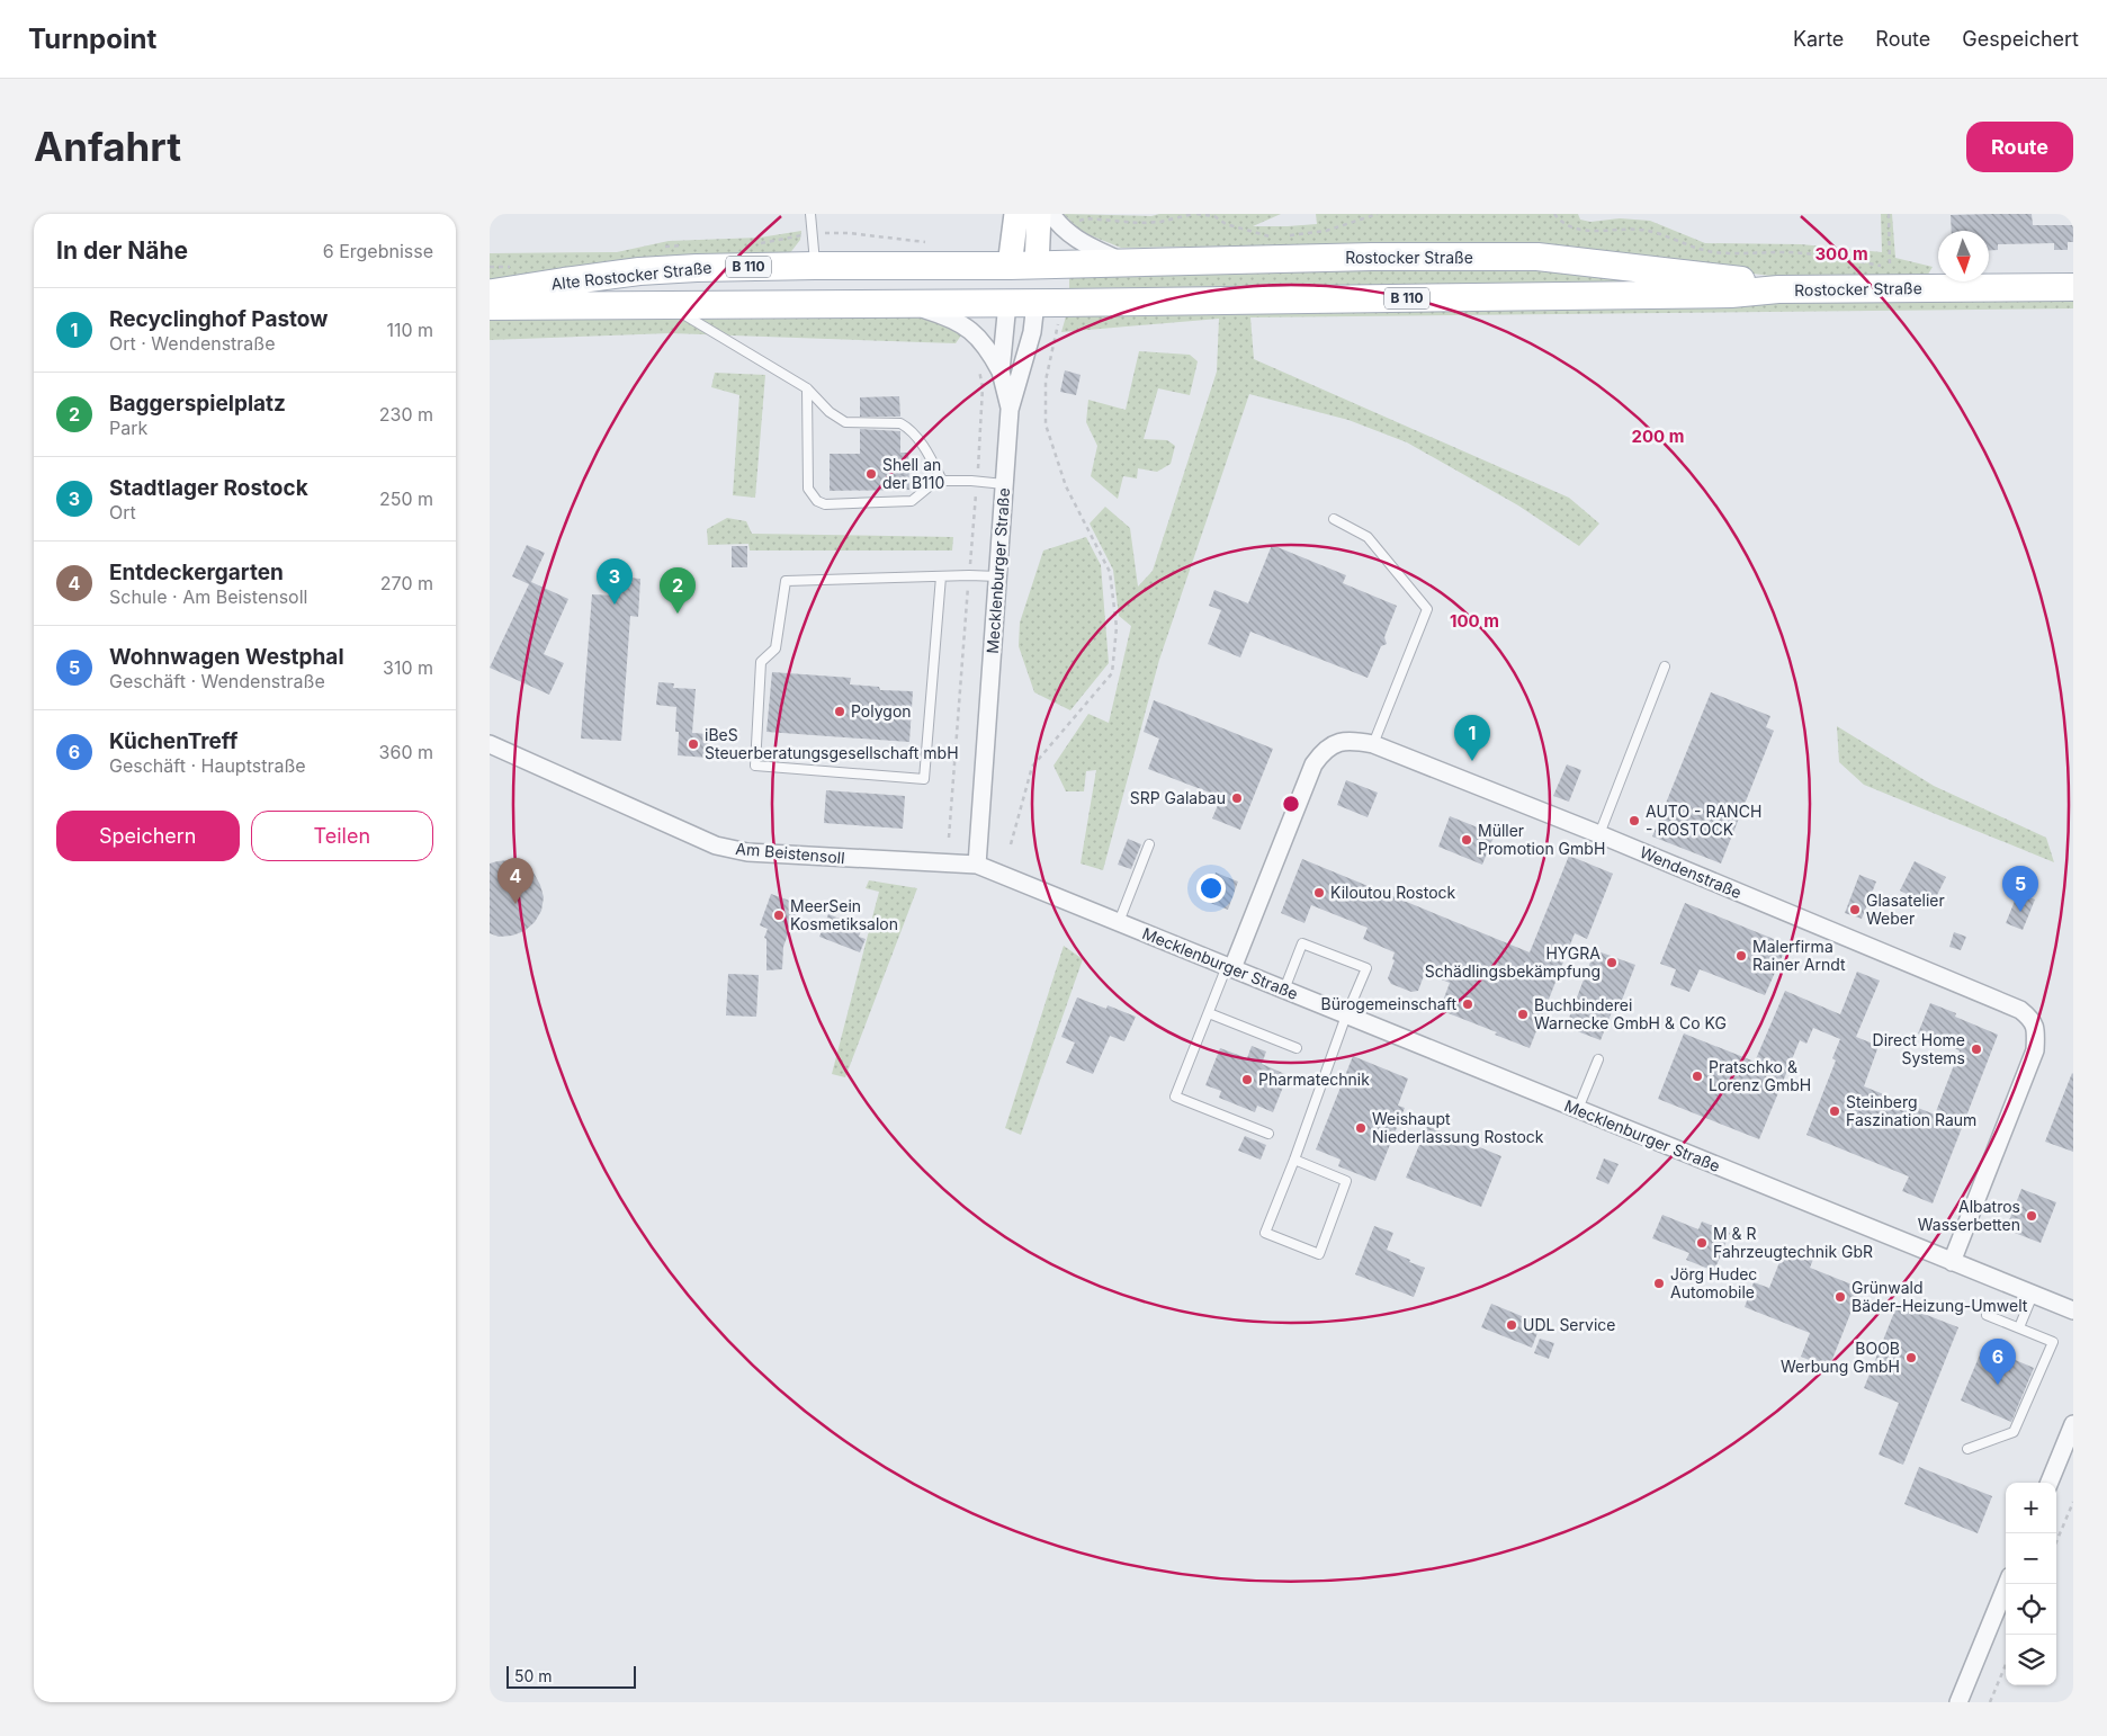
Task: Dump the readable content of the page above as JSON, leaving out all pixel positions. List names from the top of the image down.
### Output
{
  "streets": {
    "main road": ["Rostocker Straße", "B 110", "Alte Rostocker Straße"],
    "street": ["Mecklenburger Straße", "Am Beistensoll", "Wendenstraße"]
  },
  "crossings": [
    ["Rostocker Straße", "Alte Rostocker Straße"],
    ["Rostocker Straße", "Mecklenburger Straße"],
    ["Alte Rostocker Straße", "Mecklenburger Straße"],
    ["Mecklenburger Straße", "Am Beistensoll"],
    ["Mecklenburger Straße", "Wendenstraße"]
  ],
  "places": [
    "Shell an der B110",
    "Polygon",
    "iBeS Steuerberatungsgesellschaft mbH",
    "SRP Galabau",
    "AUTO - RANCH - ROSTOCK",
    "Müller Promotion GmbH",
    "Kiloutou Rostock",
    "Glasatelier Weber",
    "MeerSein Kosmetiksalon",
    "Malerfirma Rainer Arndt",
    "HYGRA Schädlingsbekämpfung",
    "Bürogemeinschaft",
    "Buchbinderei Warnecke GmbH & Co KG",
    "Direct Home Systems",
    "Pratschko & Lorenz GmbH",
    "Pharmatechnik",
    "Steinberg Faszination Raum",
    "Weishaupt Niederlassung Rostock",
    "Albatros Wasserbetten",
    "M & R Fahrzeugtechnik GbR",
    "Jörg Hudec Automobile",
    "Grünwald Bäder-Heizung-Umwelt",
    "UDL Service",
    "BOOB Werbung GmbH"
  ],
  "scale_bar": "50 m",
  "north": "bottom",
  "page": {
    "header": "Turnpoint",
    "nav": ["Karte", "Route", "Gespeichert"],
    "buttons": [
      "Route",
      ["Speichern", "Teilen"]
    ],
    "title": "Anfahrt",
    "heading": ["In der Nähe", "6 Ergebnisse"],
    "list": [
      {
        "mark": "1",
        "name": "Recyclinghof Pastow",
        "note": "Ort · Wendenstraße",
        "value": "110 m"
      },
      {
        "mark": "2",
        "name": "Baggerspielplatz",
        "note": "Park",
        "value": "230 m"
      },
      {
        "mark": "3",
        "name": "Stadtlager Rostock",
        "note": "Ort",
        "value": "250 m"
      },
      {
        "mark": "4",
        "name": "Entdeckergarten",
        "note": "Schule · Am Beistensoll",
        "value": "270 m"
      },
      {
        "mark": "5",
        "name": "Wohnwagen Westphal",
        "note": "Geschäft · Wendenstraße",
        "value": "310 m"
      },
      {
        "mark": "6",
        "name": "KüchenTreff",
        "note": "Geschäft · Hauptstraße",
        "value": "360 m"
      }
    ],
    "pins": [
      "3",
      "2",
      "1",
      "4",
      "5",
      "6"
    ],
    "map_buttons": ["+", "−"],
    "scale": "50 m"
  },
  "rings": ["300 m", "200 m", "100 m"]
}
